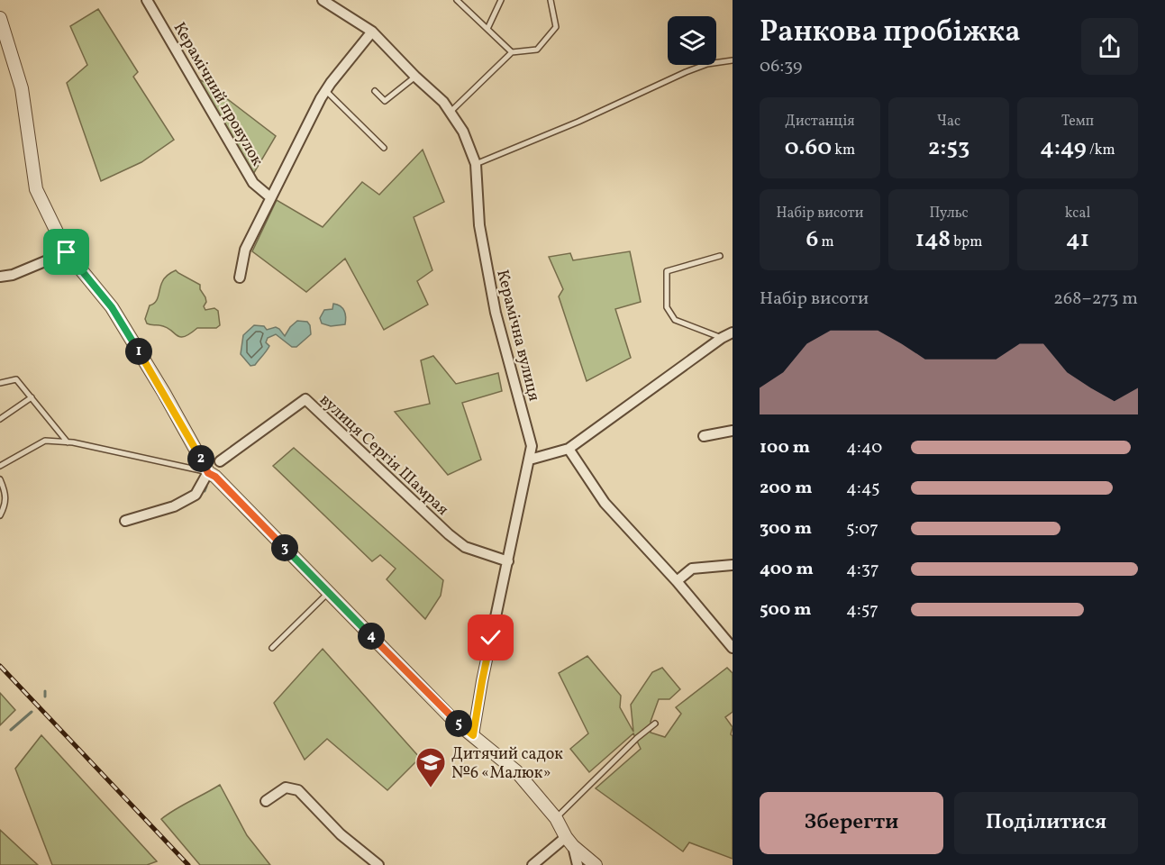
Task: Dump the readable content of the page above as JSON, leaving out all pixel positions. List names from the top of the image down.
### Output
{
  "streets": {
    "street": ["Керамічний провулок", "Керамічна вулиця", "вулиця Сергія Шамрая"]
  },
  "crossings": [
    ["Керамічний провулок", "Керамічна вулиця"],
    ["Керамічна вулиця", "вулиця Сергія Шамрая"]
  ],
  "places": {
    "school or university": ["Дитячий садок №6 «Малюк»"]
  },
  "page": {
    "heading": ["Ранкова пробіжка", "06:39"],
    "stats": [
      ["Дистанція", "0.60 km"],
      ["Час", "2:53"],
      ["Темп", "4:49 /km"],
      ["Набір висоти", "6 m"],
      ["Пульс", "148 bpm"],
      ["kcal", "41"]
    ],
    "chart": ["Набір висоти", "268–273 m"],
    "pins": [
      "1",
      "2",
      "3",
      "4",
      "5"
    ],
    "list": [
      {
        "name": "100 m",
        "note": "4:40"
      },
      {
        "name": "200 m",
        "note": "4:45"
      },
      {
        "name": "300 m",
        "note": "5:07"
      },
      {
        "name": "400 m",
        "note": "4:37"
      },
      {
        "name": "500 m",
        "note": "4:57"
      }
    ],
    "buttons": ["Зберегти", "Поділитися"]
  }
}
